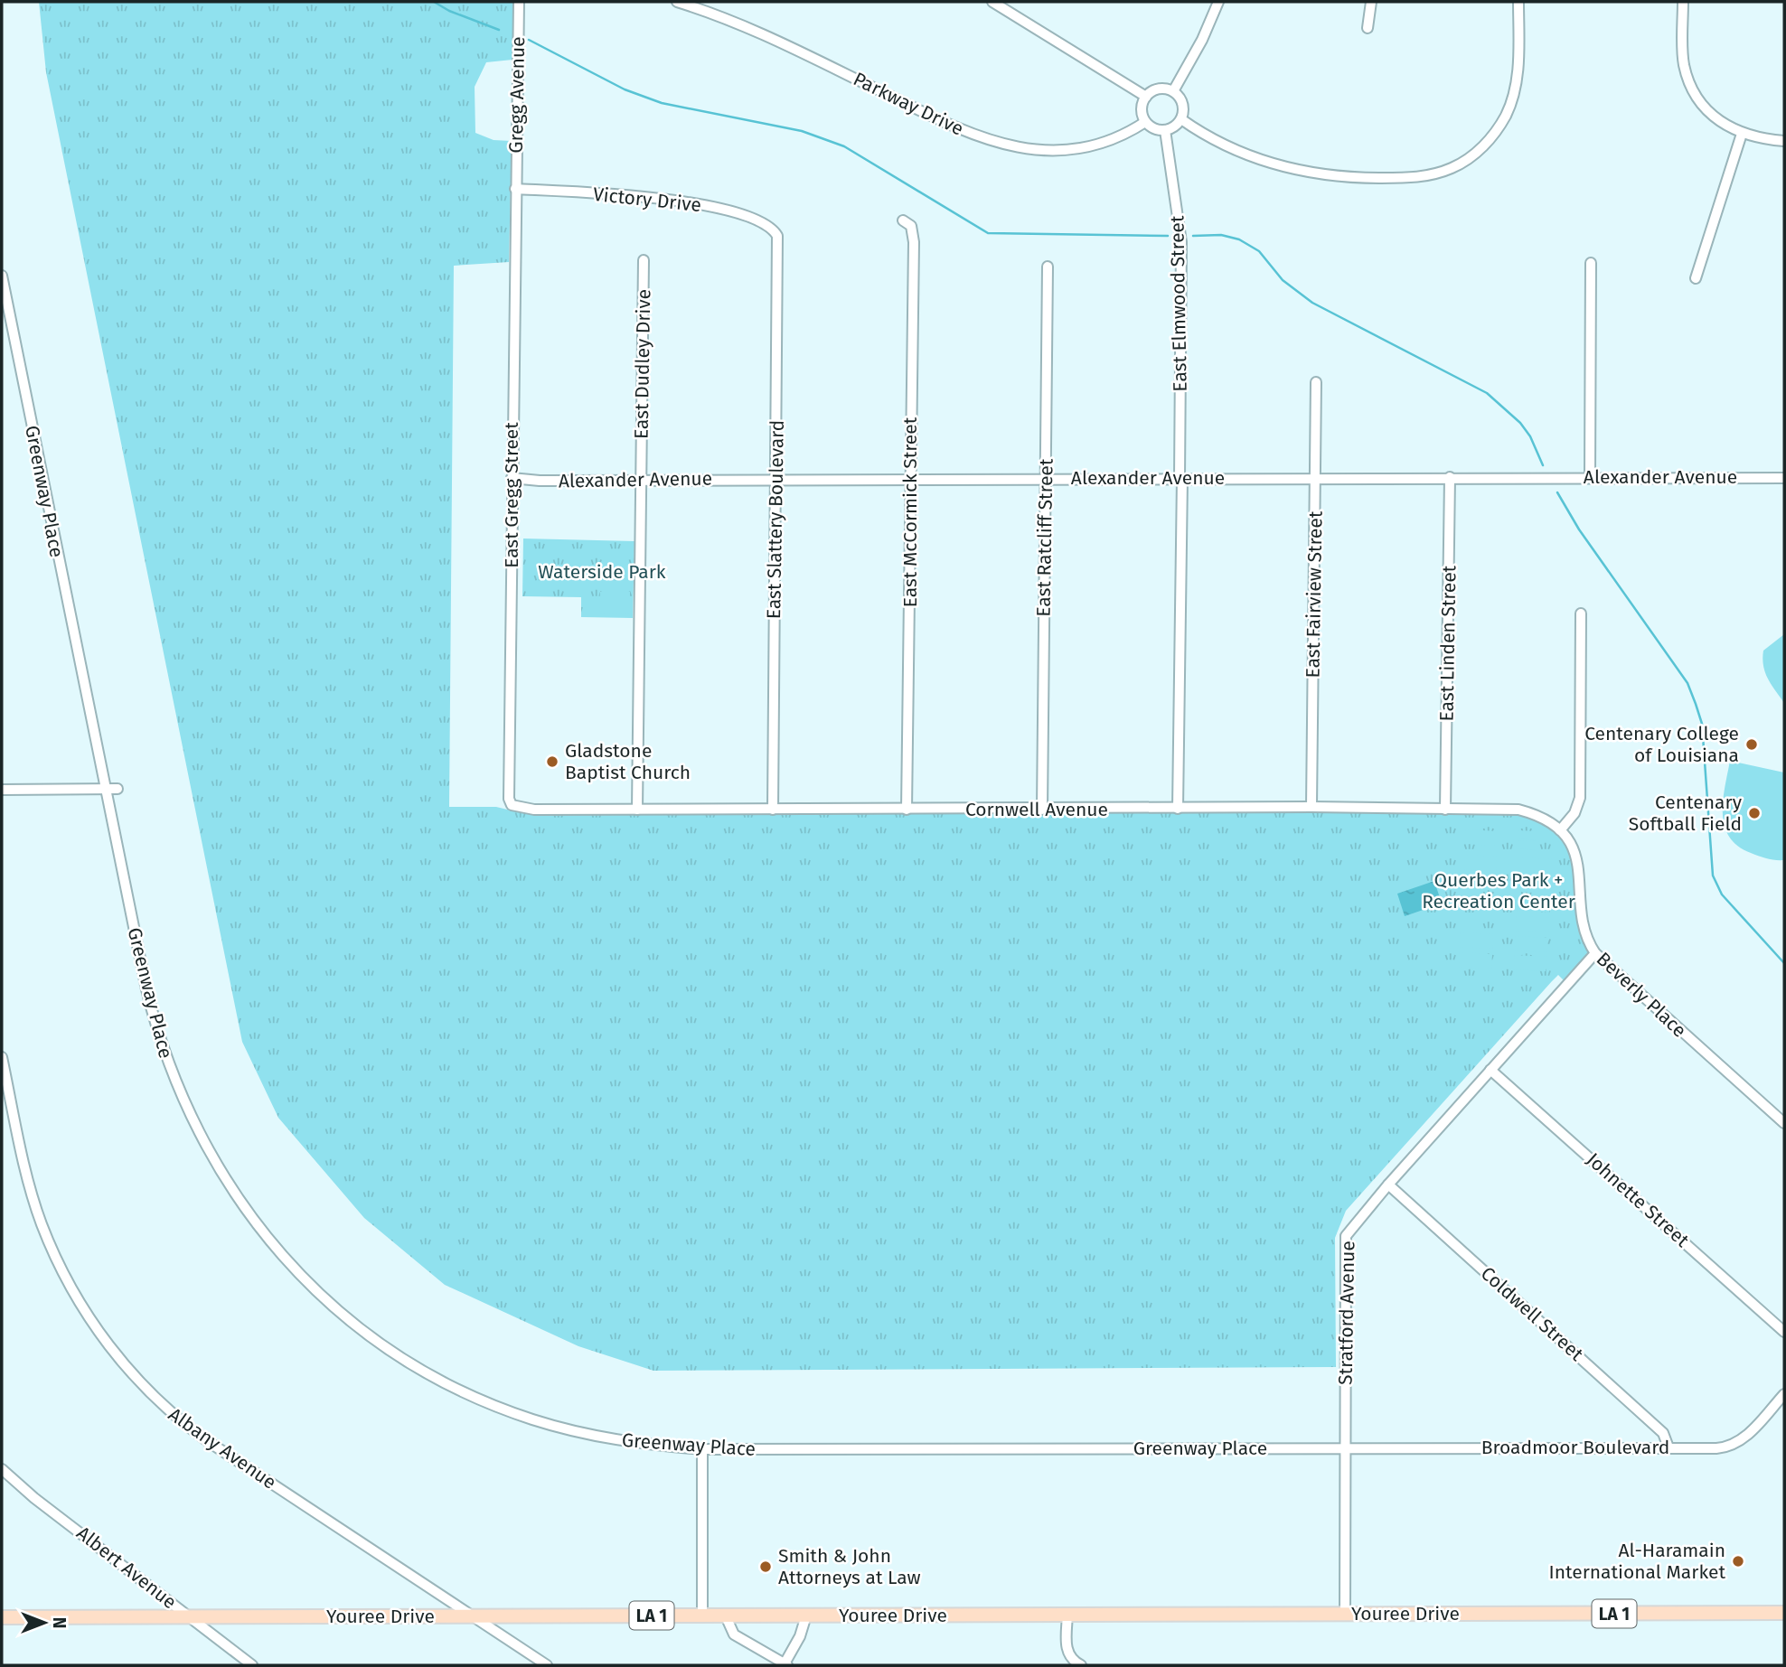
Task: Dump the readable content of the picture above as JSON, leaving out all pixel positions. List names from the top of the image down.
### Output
{
  "streets": {
    "main road": ["Youree Drive", "LA 1"],
    "street": [
      "Gregg Avenue",
      "Parkway Drive",
      "Victory Drive",
      "East Elmwood Street",
      "East Dudley Drive",
      "Alexander Avenue",
      "Greenway Place",
      "East Gregg Street",
      "East McCormick Street",
      "East Slattery Boulevard",
      "East Ratcliff Street",
      "East Fairview Street",
      "East Linden Street",
      "Cornwell Avenue",
      "Beverly Place",
      "Johnette Street",
      "Stratford Avenue",
      "Coldwell Street",
      "Broadmoor Boulevard",
      "Albany Avenue",
      "Albert Avenue"
    ]
  },
  "crossings": [
    ["Gregg Avenue", "Victory Drive"],
    ["Gregg Avenue", "East Gregg Street"],
    ["Parkway Drive", "East Elmwood Street"],
    ["Victory Drive", "East Gregg Street"],
    ["Victory Drive", "East Slattery Boulevard"],
    ["East Elmwood Street", "Alexander Avenue"],
    ["East Elmwood Street", "Cornwell Avenue"],
    ["East Dudley Drive", "Alexander Avenue"],
    ["East Dudley Drive", "Cornwell Avenue"],
    ["Alexander Avenue", "East Gregg Street"],
    ["Alexander Avenue", "East McCormick Street"],
    ["Alexander Avenue", "East Slattery Boulevard"],
    ["Alexander Avenue", "East Ratcliff Street"],
    ["Alexander Avenue", "East Fairview Street"],
    ["Alexander Avenue", "East Linden Street"],
    ["Greenway Place", "Stratford Avenue"],
    ["Greenway Place", "Broadmoor Boulevard"],
    ["East Gregg Street", "Cornwell Avenue"],
    ["East McCormick Street", "Cornwell Avenue"],
    ["East Slattery Boulevard", "Cornwell Avenue"],
    ["East Ratcliff Street", "Cornwell Avenue"],
    ["East Fairview Street", "Cornwell Avenue"],
    ["East Linden Street", "Cornwell Avenue"],
    ["Cornwell Avenue", "Beverly Place"],
    ["Beverly Place", "Stratford Avenue"],
    ["Johnette Street", "Stratford Avenue"],
    ["Stratford Avenue", "Coldwell Street"],
    ["Stratford Avenue", "Broadmoor Boulevard"],
    ["Stratford Avenue", "Youree Drive"],
    ["Coldwell Street", "Broadmoor Boulevard"],
    ["Albany Avenue", "Youree Drive"],
    ["Albert Avenue", "Youree Drive"]
  ],
  "parks": ["Waterside Park", "Querbes Park + Recreation Center"],
  "places": [
    "Centenary College of Louisiana",
    "Gladstone Baptist Church",
    "Centenary Softball Field",
    "Al-Haramain International Market",
    "Smith & John Attorneys at Law"
  ],
  "north": "right"
}
